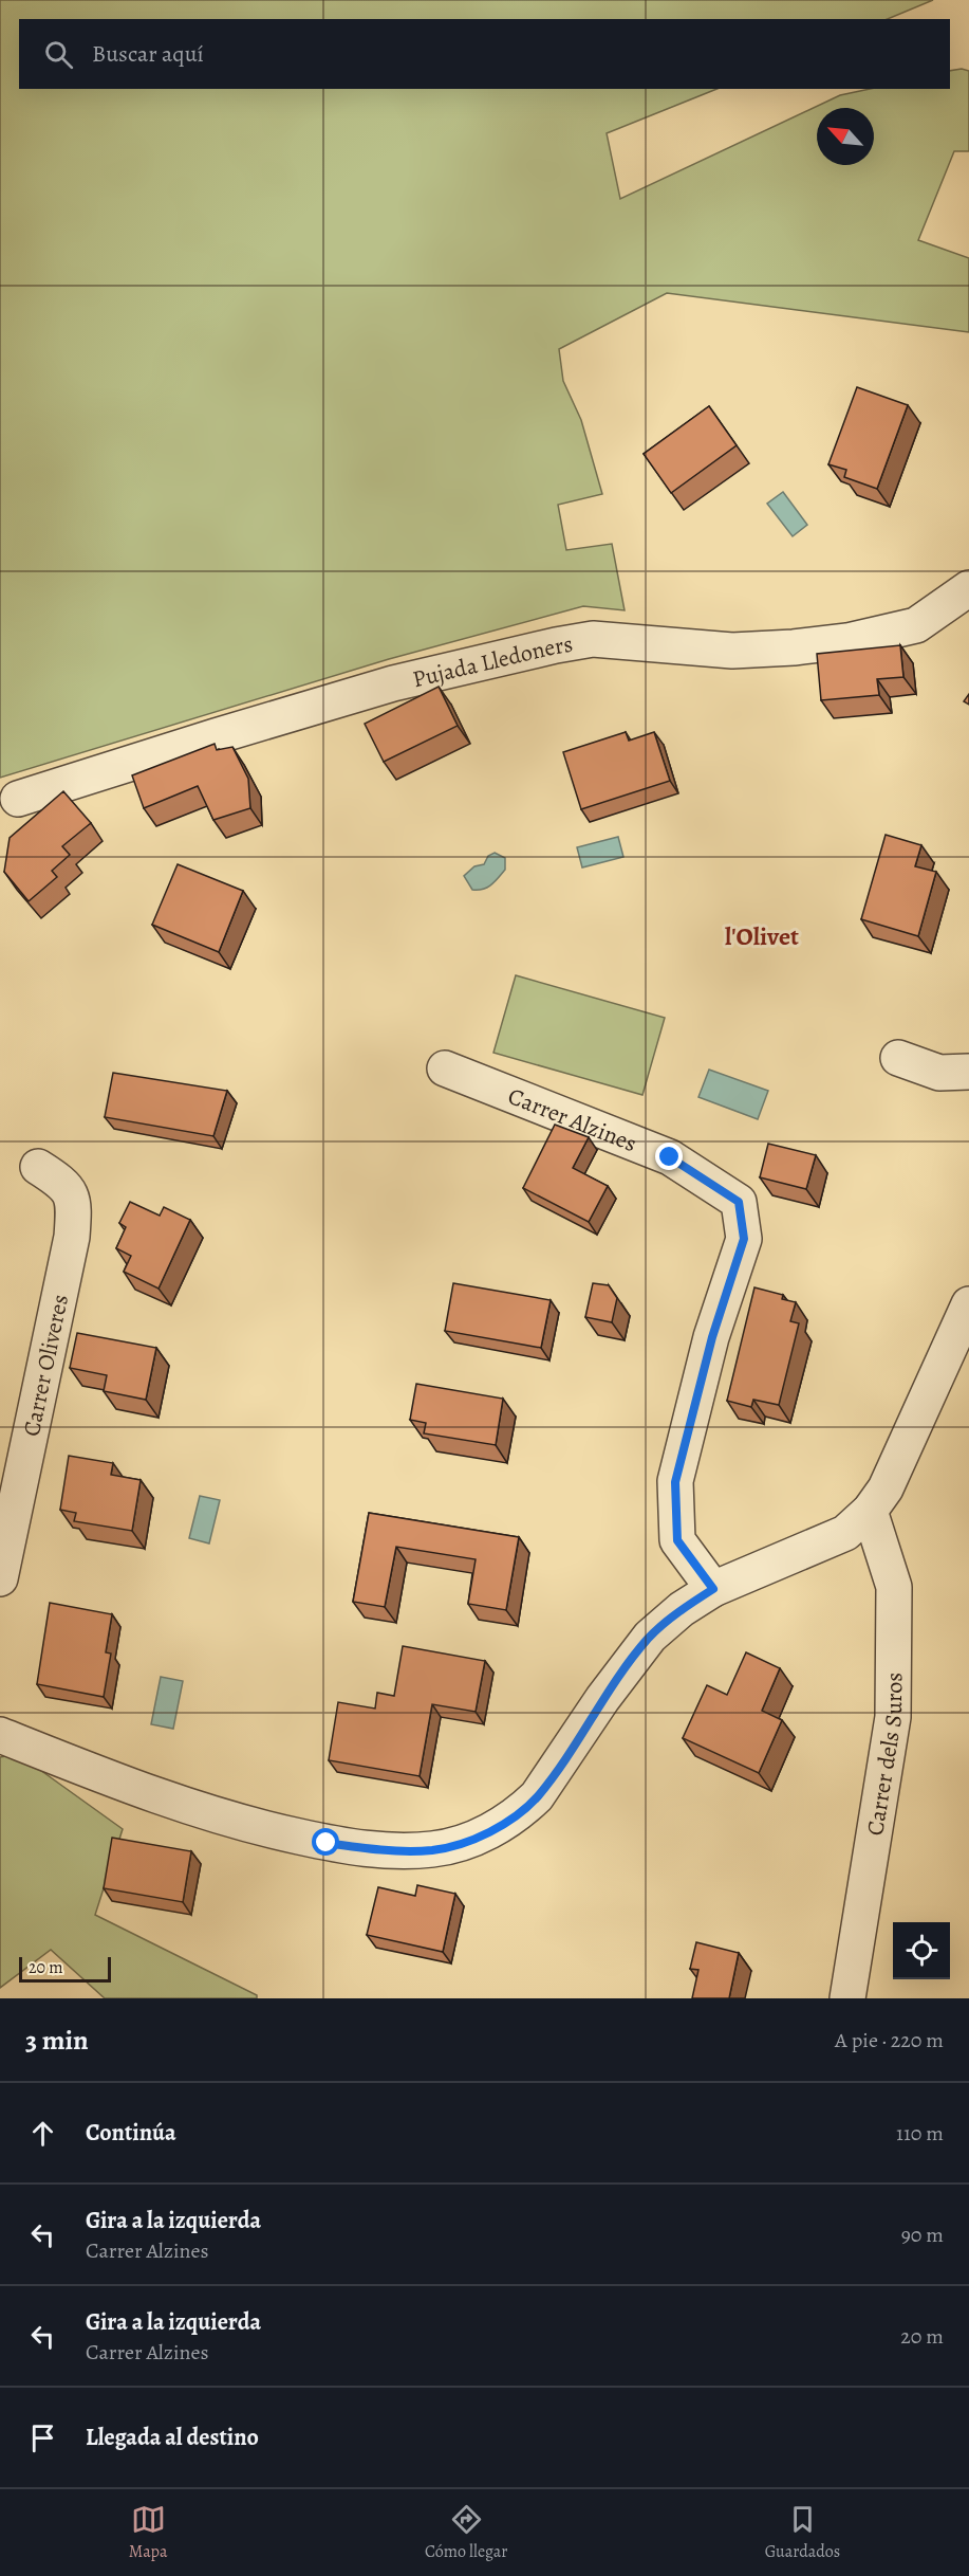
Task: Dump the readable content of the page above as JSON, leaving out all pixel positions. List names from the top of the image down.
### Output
{
  "streets": {
    "street": [
      "Pujada Lledoners",
      "Carrer Alzines",
      "Carrer Oliveres",
      "Carrer dels Suros"
    ]
  },
  "districts": ["l'Olivet"],
  "scale_bar": "20 m",
  "north": "top left",
  "page": {
    "search": "Buscar aquí",
    "scale": "20 m",
    "heading": ["3 min", "A pie · 220 m"],
    "list": [
      ["Continúa", "110 m"],
      ["Gira a la izquierda", "Carrer Alzines", "90 m"],
      ["Gira a la izquierda", "Carrer Alzines", "20 m"],
      "Llegada al destino"
    ],
    "nav": ["Mapa", "Cómo llegar", "Guardados"]
  }
}
